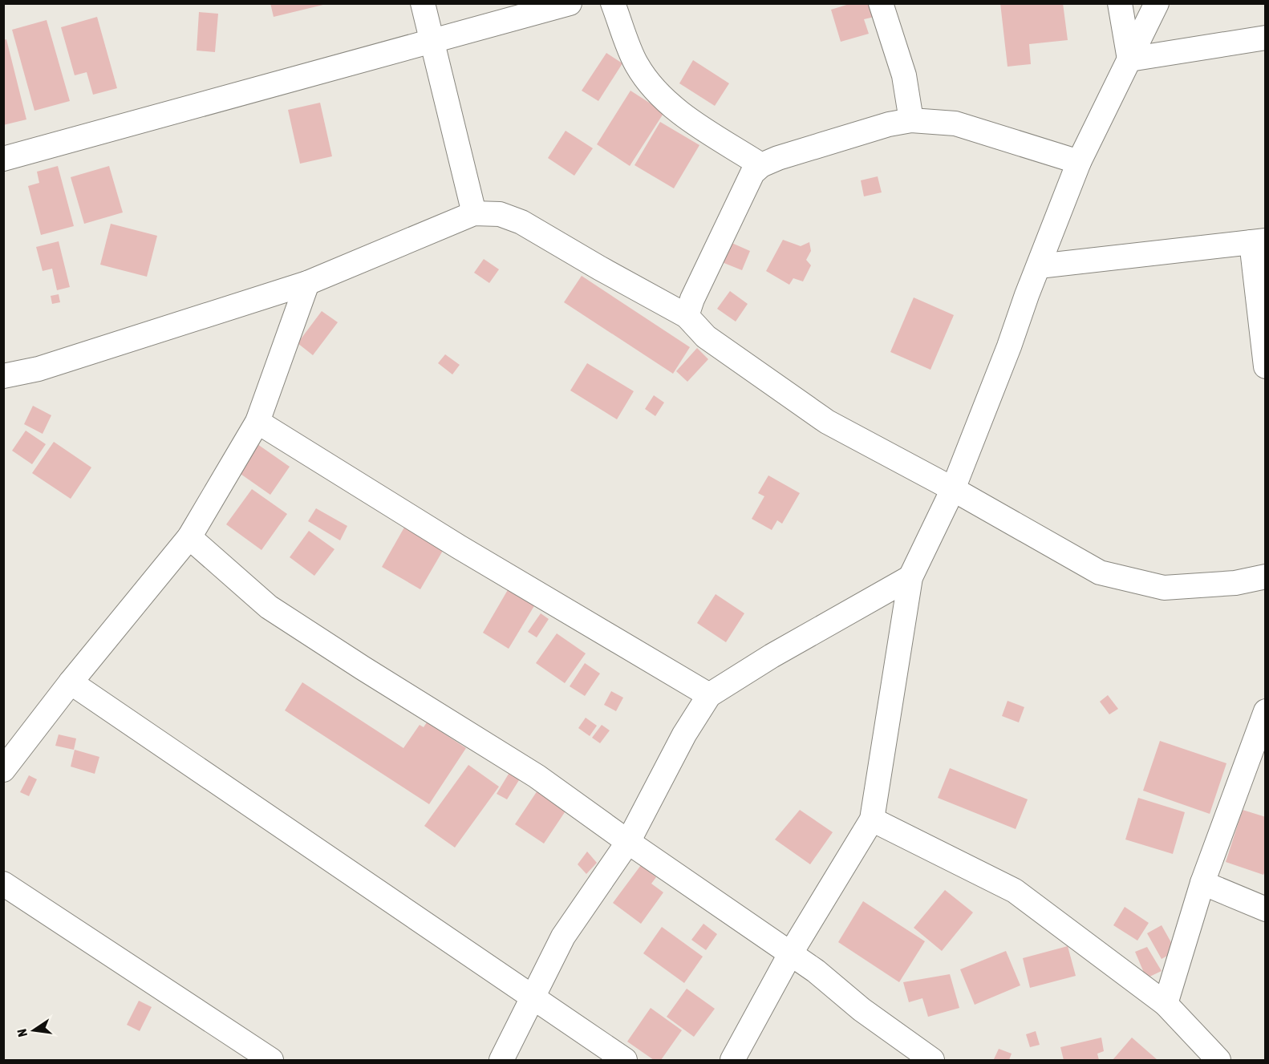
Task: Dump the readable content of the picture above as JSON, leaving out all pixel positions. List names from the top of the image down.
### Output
{
  "north": "left"
}
